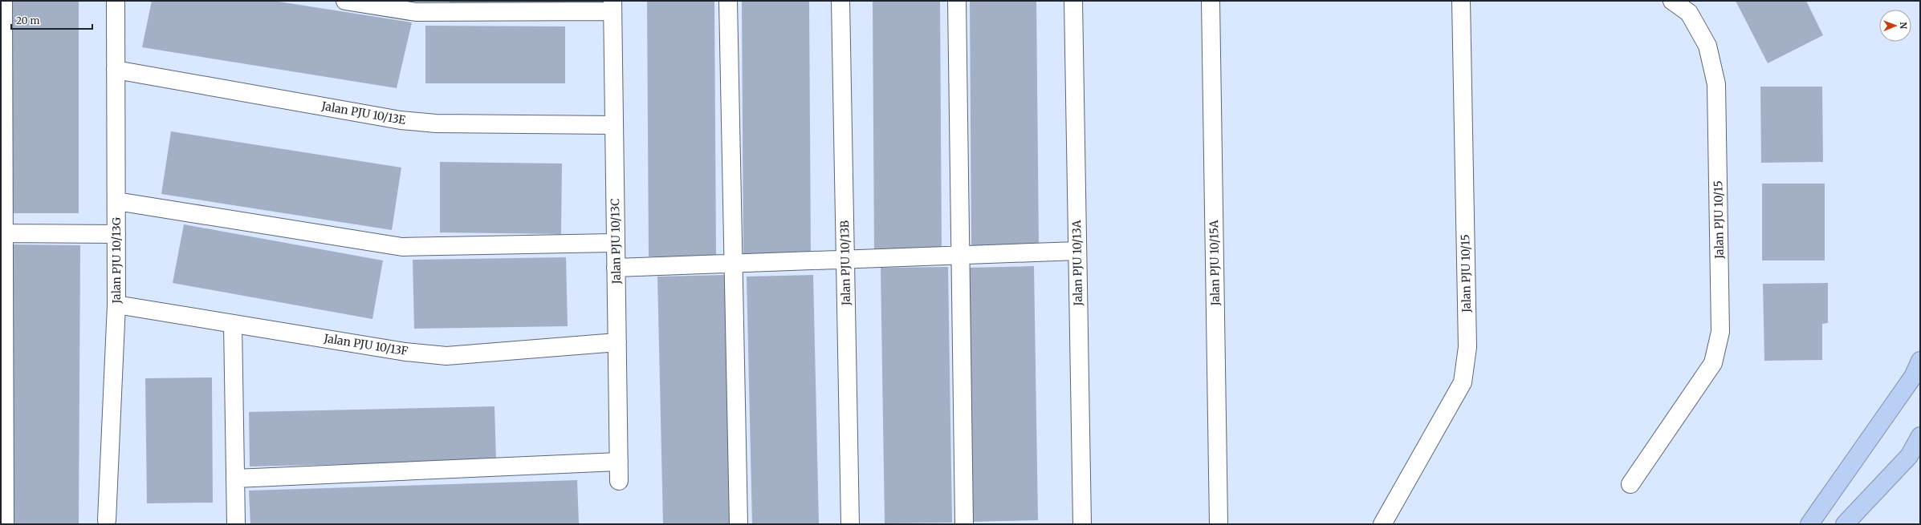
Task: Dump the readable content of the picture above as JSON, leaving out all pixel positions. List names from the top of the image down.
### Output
{
  "streets": {
    "street": [
      "Jalan PJU 10/13E",
      "Jalan PJU 10/15",
      "Jalan PJU 10/13C",
      "Jalan PJU 10/13G",
      "Jalan PJU 10/13B",
      "Jalan PJU 10/13A",
      "Jalan PJU 10/15A",
      "Jalan PJU 10/13F"
    ]
  },
  "crossings": [
    ["Jalan PJU 10/13E", "Jalan PJU 10/13C"],
    ["Jalan PJU 10/13E", "Jalan PJU 10/13G"],
    ["Jalan PJU 10/13C", "Jalan PJU 10/13F"],
    ["Jalan PJU 10/13G", "Jalan PJU 10/13F"]
  ],
  "scale_bar": "20 m",
  "north": "right"
}
